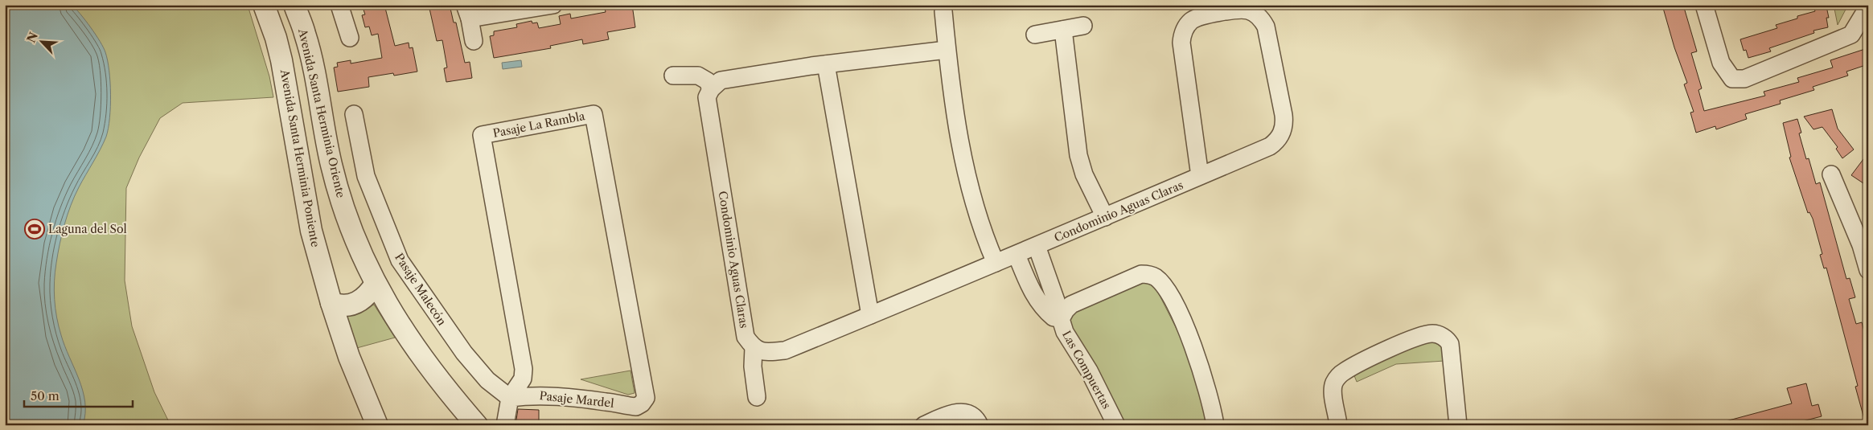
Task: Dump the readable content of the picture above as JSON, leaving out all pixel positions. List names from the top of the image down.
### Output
{
  "streets": {
    "street": [
      "Avenida Santa Herminia Oriente",
      "Pasaje La Rambla",
      "Avenida Santa Herminia Poniente",
      "Condominio Aguas Claras",
      "Pasaje Malecón",
      "Las Compuertas",
      "Pasaje Mardel"
    ]
  },
  "crossings": [
    ["Pasaje La Rambla", "Pasaje Malecón"],
    ["Pasaje La Rambla", "Pasaje Mardel"],
    ["Pasaje Malecón", "Pasaje Mardel"]
  ],
  "places": {
    "sports": ["Laguna del Sol"]
  },
  "scale_bar": "50 m",
  "north": "top left"
}
